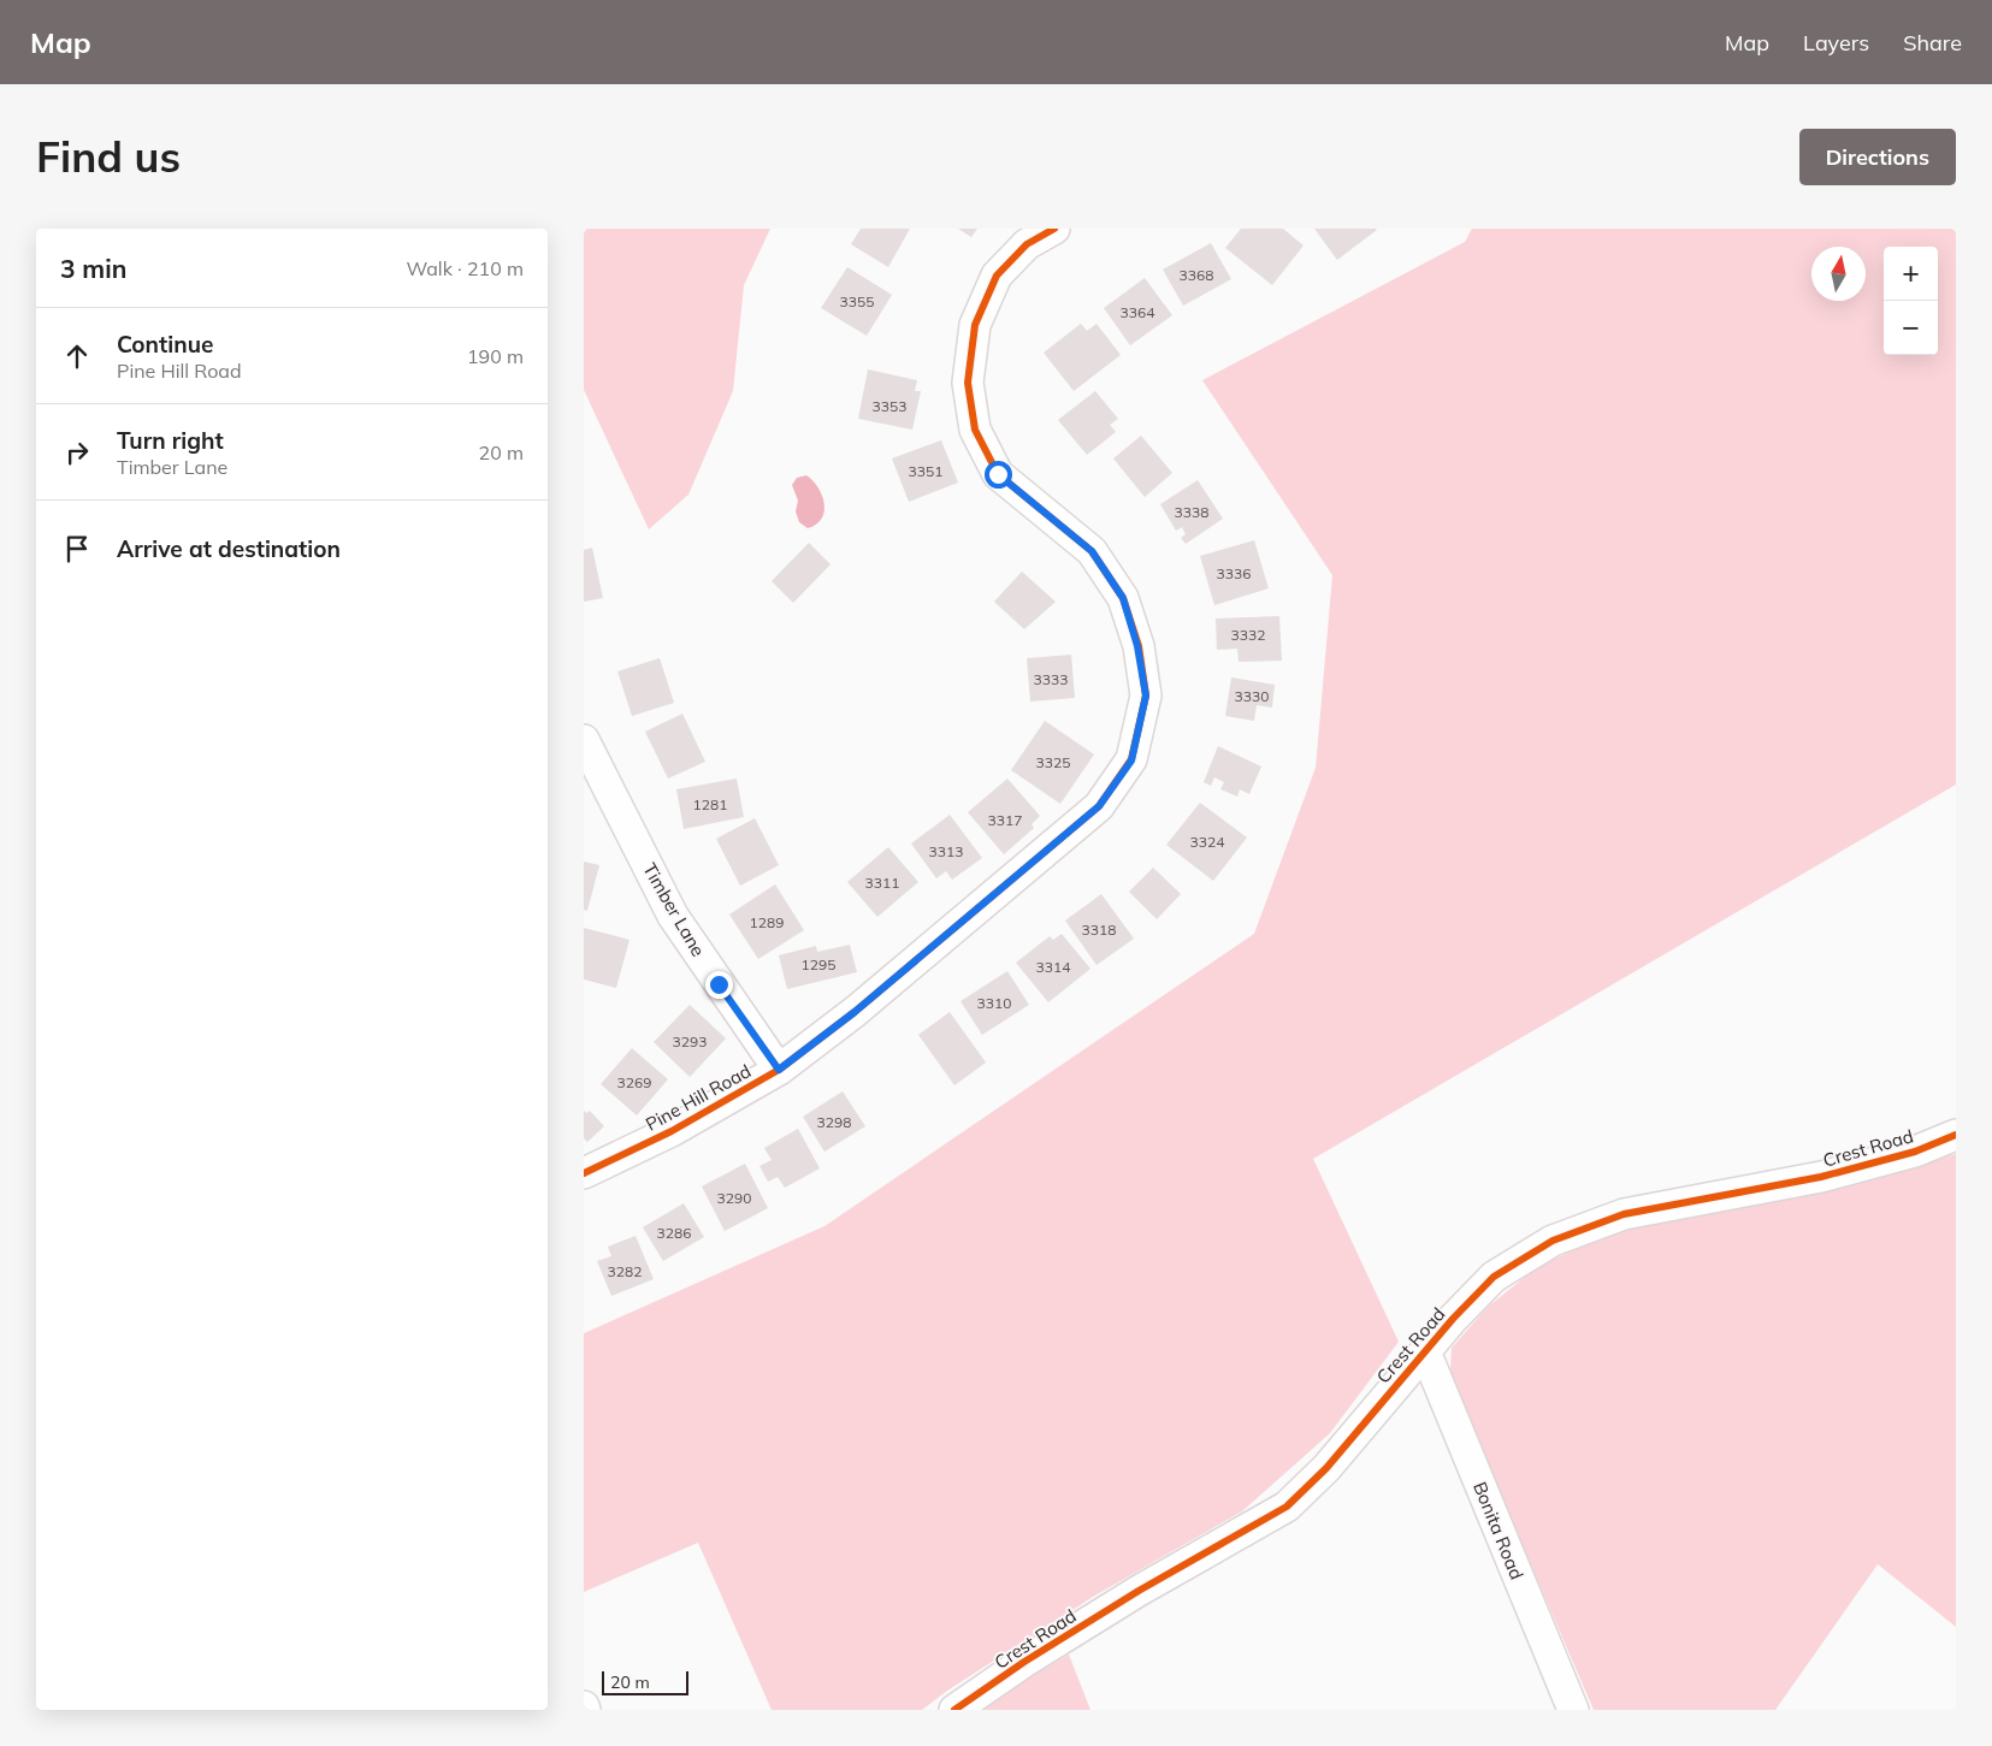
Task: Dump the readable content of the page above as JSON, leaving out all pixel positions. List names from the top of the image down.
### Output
{
  "streets": {
    "street": [
      "Timber Lane",
      "Pine Hill Road",
      "Crest Road",
      "Bonita Road"
    ]
  },
  "crossings": [
    ["Timber Lane", "Pine Hill Road"],
    ["Crest Road", "Bonita Road"]
  ],
  "house_numbers": [
    "3368",
    "3355",
    "3364",
    "3353",
    "3351",
    "3338",
    "3336",
    "3332",
    "3333",
    "3330",
    "3325",
    "1281",
    "3317",
    "3324",
    "3313",
    "3311",
    "1289",
    "3318",
    "1295",
    "3314",
    "3310",
    "3293",
    "3269",
    "3298",
    "3290",
    "3286",
    "3282"
  ],
  "scale_bar": "20 m",
  "north": "top",
  "page": {
    "header": "Map",
    "nav": ["Map", "Layers", "Share"],
    "buttons": "Directions",
    "title": "Find us",
    "heading": ["3 min", "Walk · 210 m"],
    "map_buttons": ["+", "−"],
    "list": [
      ["Continue", "Pine Hill Road", "190 m"],
      ["Turn right", "Timber Lane", "20 m"],
      "Arrive at destination"
    ],
    "scale": "20 m"
  }
}
